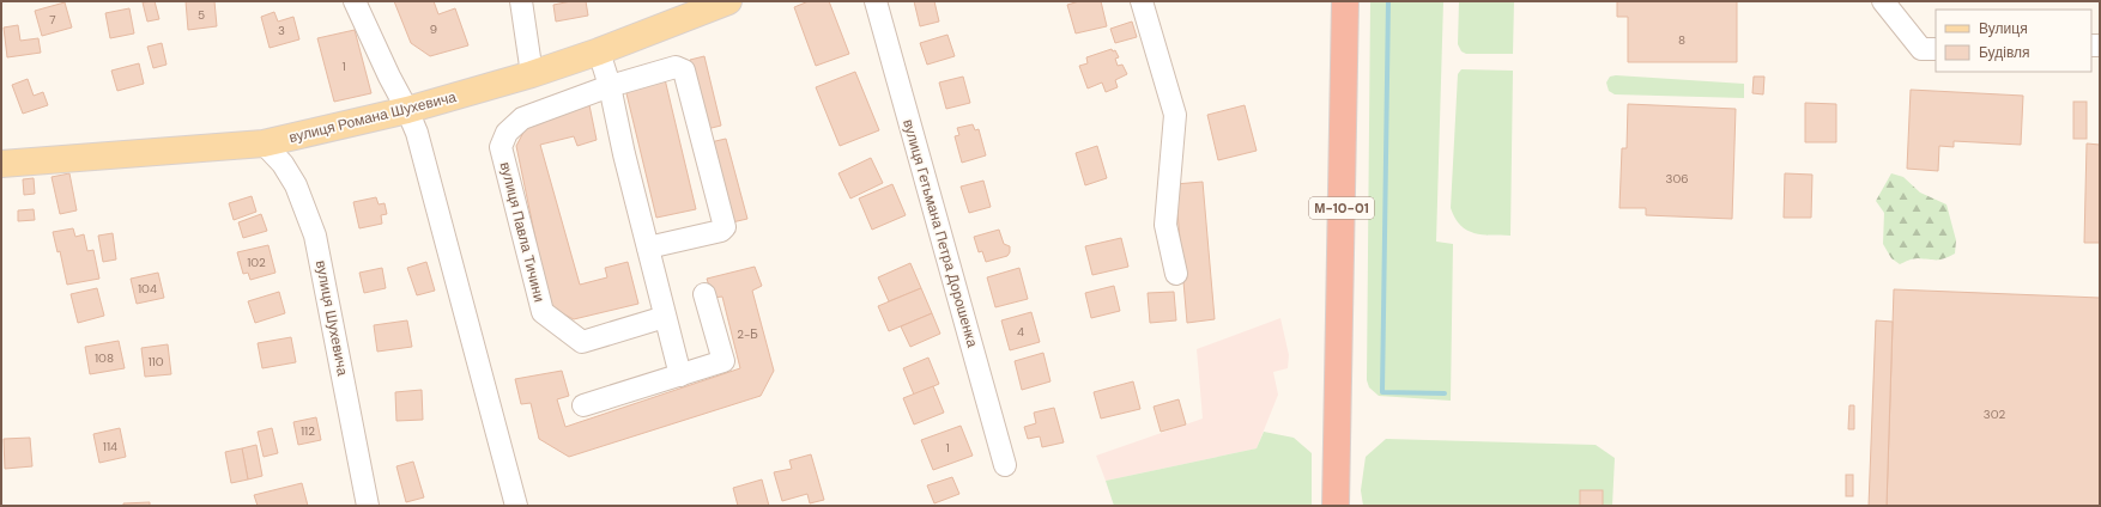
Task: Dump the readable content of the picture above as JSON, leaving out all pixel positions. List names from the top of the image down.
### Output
{
  "streets": {
    "highway": ["М-10-01"],
    "main road": ["вулиця Романа Шухевича"],
    "street": ["вулиця Павла Тичини", "вулиця Гетьмана Петра Дорошенка", "вулиця Шухевича"]
  },
  "crossings": [
    ["вулиця Романа Шухевича", "вулиця Шухевича"]
  ],
  "house_numbers": [
    "5",
    "7",
    "9",
    "3",
    "8",
    "1",
    "306",
    "102",
    "104",
    "4",
    "2-Б",
    "108",
    "110",
    "302",
    "112",
    "114",
    "1"
  ],
  "legend": ["Вулиця", "Будівля"]
}
